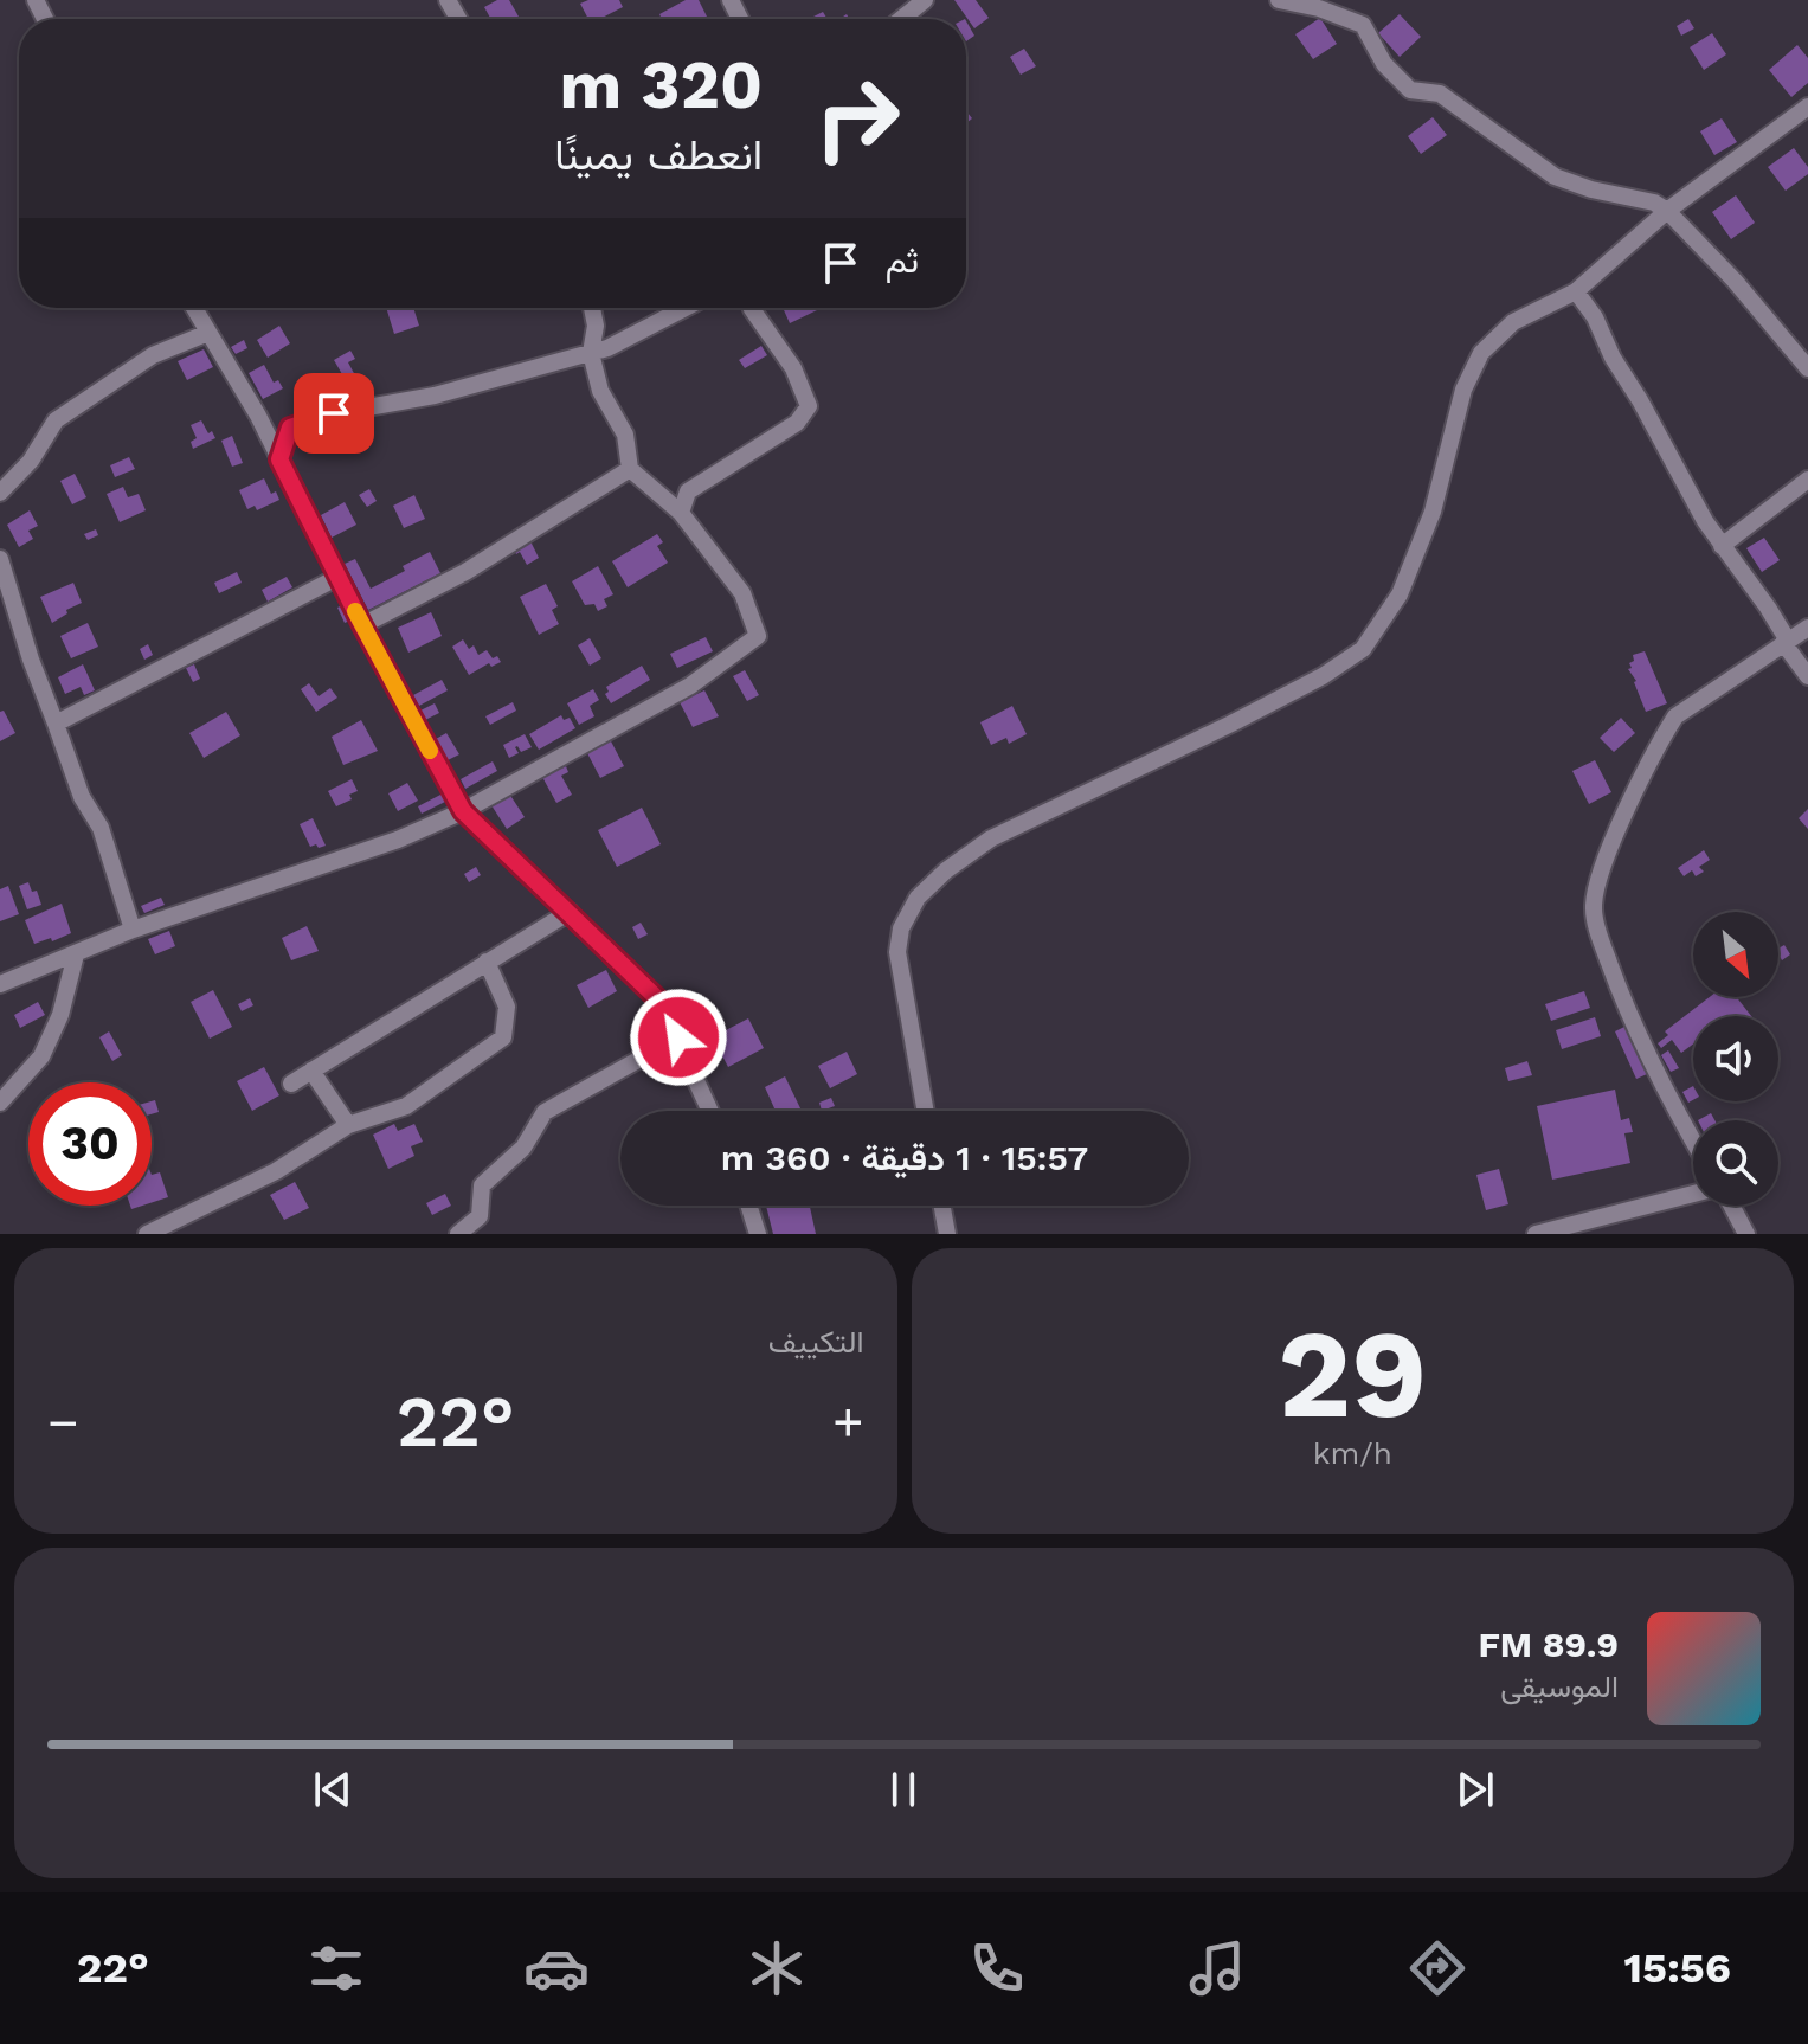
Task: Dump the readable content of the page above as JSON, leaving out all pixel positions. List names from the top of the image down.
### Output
{
  "north": "bottom right",
  "page": {
    "turn": ["320 m", "انعطف يمينًا"],
    "then": "ثم",
    "limit": "30",
    "trip": "15:57 · 1 دقيقة · 360 m",
    "tile": [
      ["29", "km/h"],
      "التكييف"
    ],
    "heat": ["−", "22°", "+"],
    "song": ["89.9 FM", "الموسيقى"],
    "tabs": ["15:56", "22°"]
  }
}
